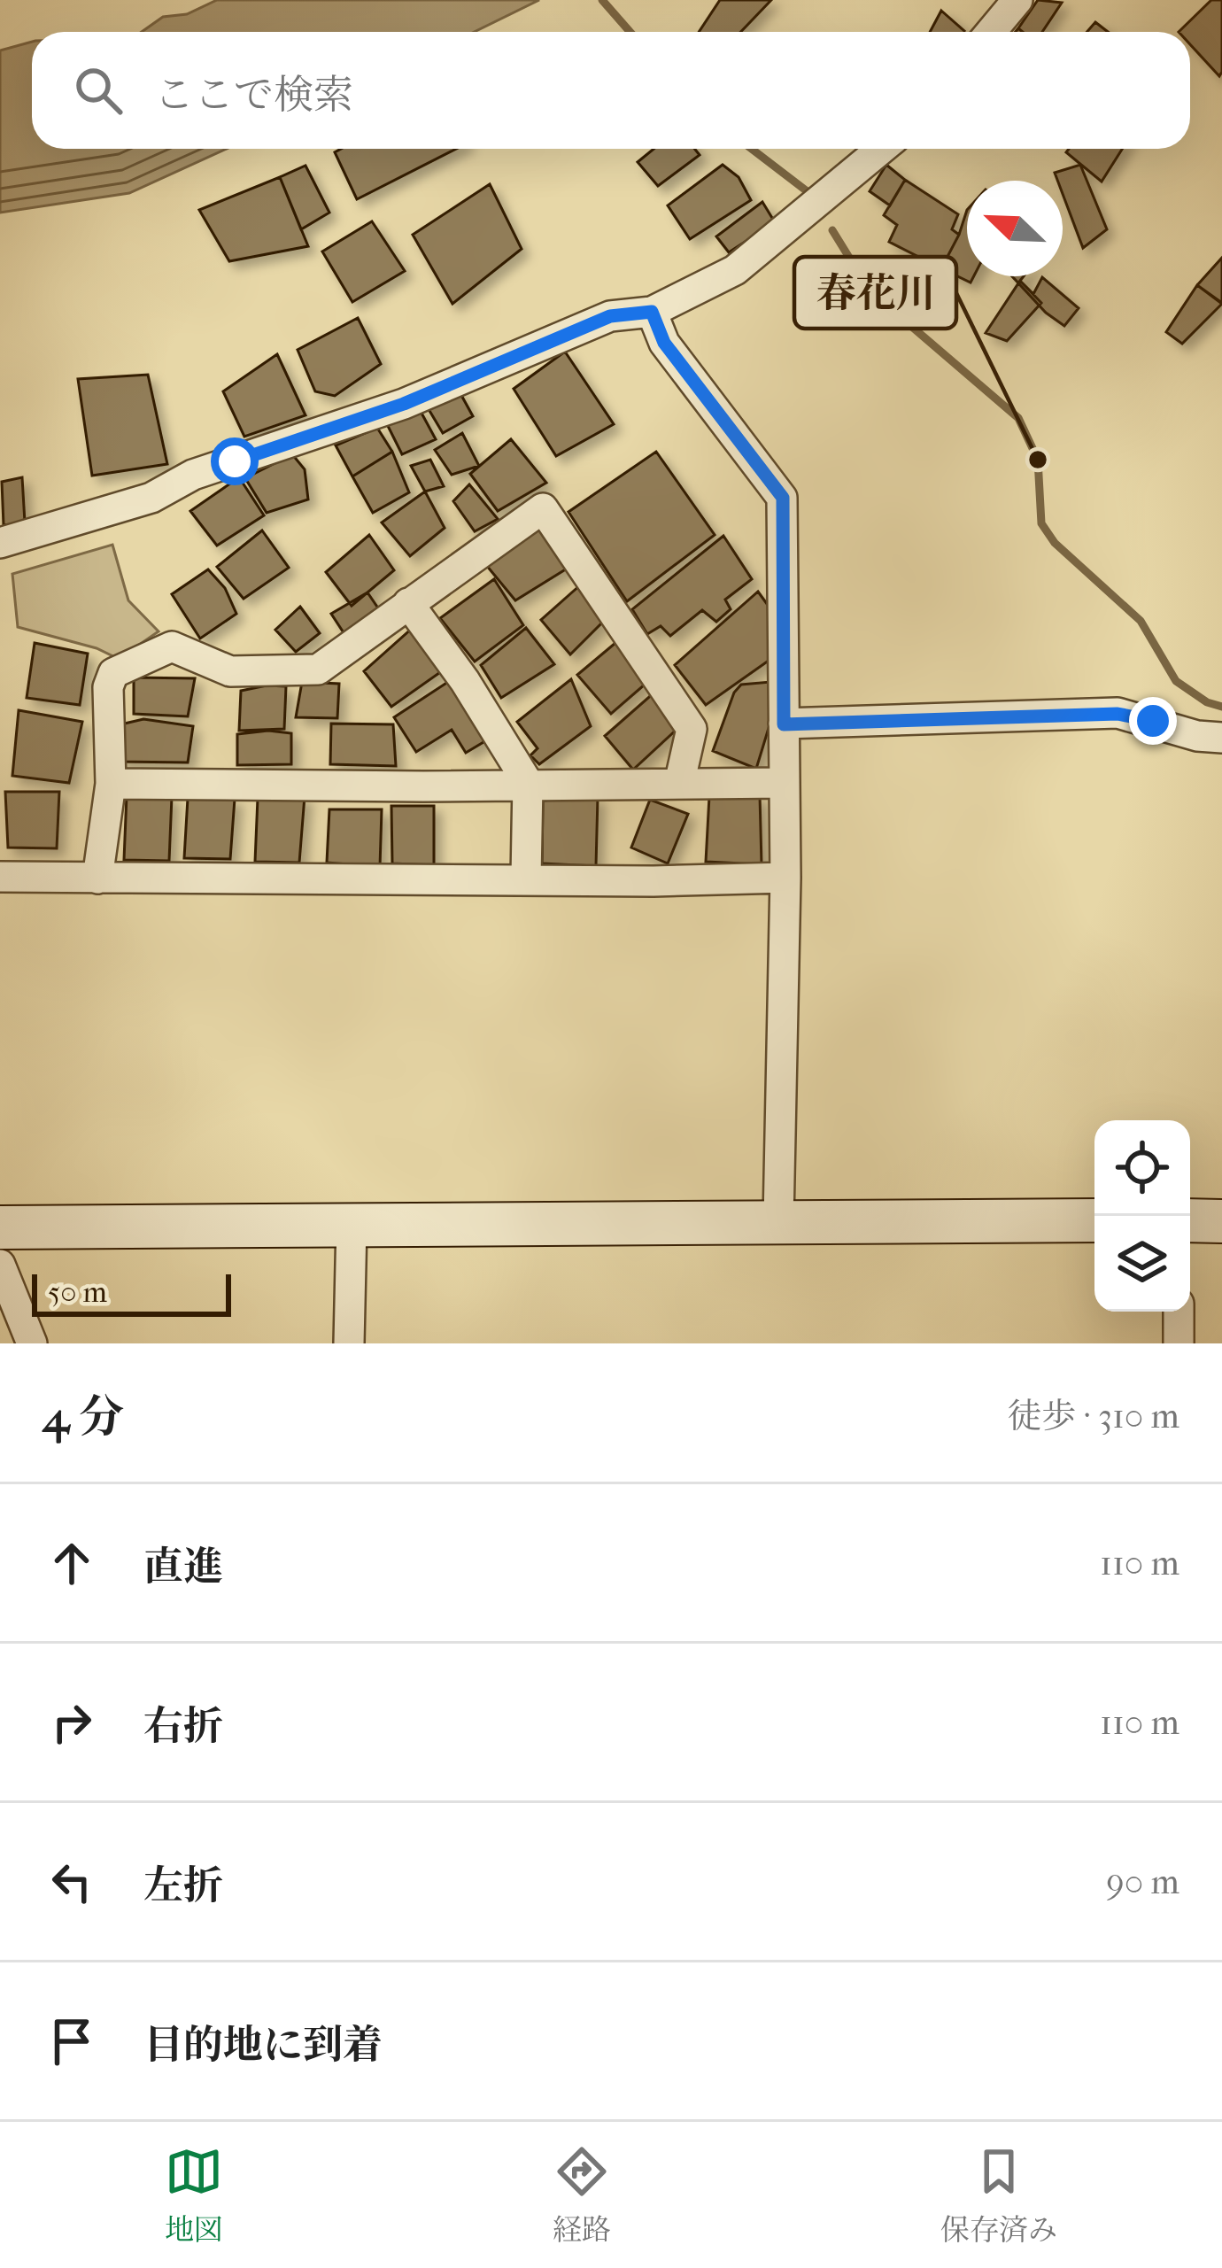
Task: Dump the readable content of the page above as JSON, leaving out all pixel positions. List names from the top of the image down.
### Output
{
  "places": ["春花川"],
  "scale_bar": "50 m",
  "north": "top left",
  "page": {
    "search": "ここで検索",
    "scale": "50 m",
    "heading": ["4 分", "徒歩 · 310 m"],
    "list": [
      ["直進", "110 m"],
      ["右折", "110 m"],
      ["左折", "90 m"],
      "目的地に到着"
    ],
    "nav": ["地図", "経路", "保存済み"]
  }
}
